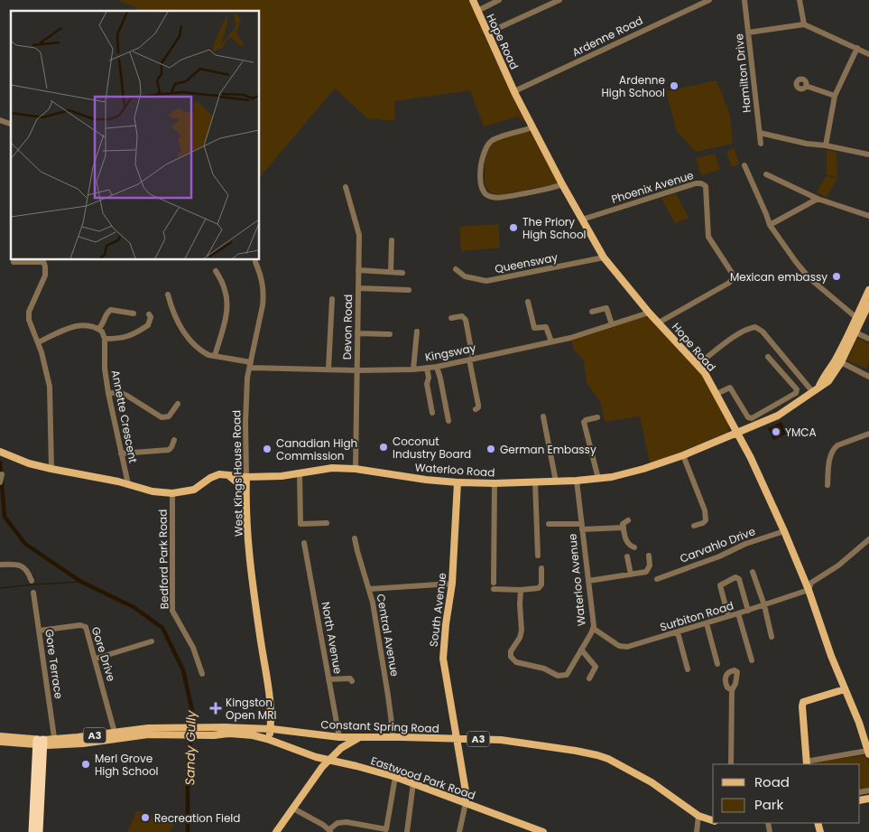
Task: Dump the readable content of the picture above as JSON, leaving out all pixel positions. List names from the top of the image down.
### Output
{
  "streets": {
    "main road": [
      "Hope Road",
      "Waterloo Road",
      "West Kings House Road",
      "South Avenue",
      "Constant Spring Road",
      "A3",
      "Eastwood Park Road"
    ],
    "street": [
      "Ardenne Road",
      "Hamilton Drive",
      "Phoenix Avenue",
      "Queensway",
      "Devon Road",
      "Kingsway",
      "Annette Crescent",
      "Carvahlo Drive",
      "Bedford Park Road",
      "Waterloo Avenue",
      "Surbiton Road",
      "Central Avenue",
      "North Avenue",
      "Gore Drive",
      "Gore Terrace"
    ]
  },
  "crossings": [
    ["Ardenne Road", "Hope Road"],
    ["Hope Road", "Phoenix Avenue"],
    ["Hope Road", "Queensway"],
    ["Hope Road", "Kingsway"],
    ["Hope Road", "Waterloo Road"],
    ["Hope Road", "Carvahlo Drive"],
    ["Hope Road", "Surbiton Road"],
    ["Devon Road", "Kingsway"],
    ["Devon Road", "Waterloo Road"],
    ["Kingsway", "West Kings House Road"],
    ["Annette Crescent", "Waterloo Road"],
    ["Waterloo Road", "West Kings House Road"],
    ["Waterloo Road", "Bedford Park Road"],
    ["Waterloo Road", "Waterloo Avenue"],
    ["Waterloo Road", "South Avenue"],
    ["West Kings House Road", "Constant Spring Road"],
    ["West Kings House Road", "Eastwood Park Road"],
    ["Waterloo Avenue", "Surbiton Road"],
    ["South Avenue", "Constant Spring Road"],
    ["South Avenue", "Eastwood Park Road"],
    ["Central Avenue", "Constant Spring Road"],
    ["North Avenue", "Constant Spring Road"],
    ["Gore Drive", "Gore Terrace"],
    ["Gore Drive", "Constant Spring Road"],
    ["Gore Terrace", "Constant Spring Road"],
    ["Constant Spring Road", "Eastwood Park Road"]
  ],
  "water": ["Sandy Gully"],
  "places": {
    "other": [
      "Ardenne High School",
      "The Priory High School",
      "Mexican embassy",
      "YMCA",
      "Coconut Industry Board",
      "Canadian High Commission",
      "German Embassy",
      "Merl Grove High School",
      "Recreation Field"
    ],
    "health": ["Kingston Open MRI"]
  },
  "legend": ["Road", "Park"]
}
